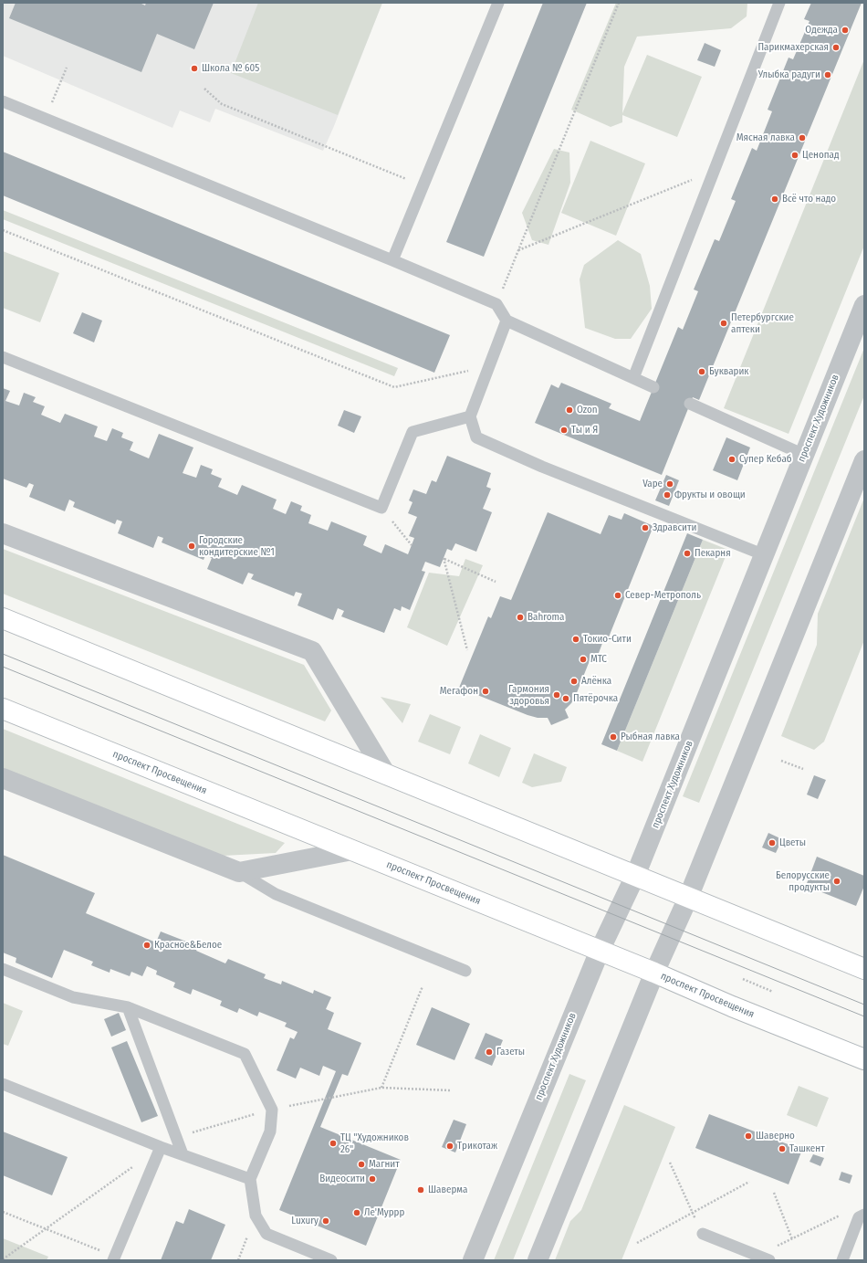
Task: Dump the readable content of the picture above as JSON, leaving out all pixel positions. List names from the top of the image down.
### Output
{
  "streets": {
    "main road": ["проспект Просвещения"],
    "street": ["проспект Художников"]
  },
  "crossings": [
    ["проспект Художников", "проспект Просвещения"]
  ],
  "places": [
    "Одежда",
    "Парикмахерская",
    "Школа № 605",
    "Улыбка радуги",
    "Мясная лавка",
    "Ценопад",
    "Всё что надо",
    "Петербургские аптеки",
    "Букварик",
    "Ozon",
    "Ты и Я",
    "Супер Кебаб",
    "Vape",
    "Фрукты и овощи",
    "Здравсити",
    "Городские кондитерские №1",
    "Пекарня",
    "Север-Метрополь",
    "Bahroma",
    "Токио-Сити",
    "МТС",
    "Алёнка",
    "Мегафон",
    "Гармония здоровья",
    "Пятёрочка",
    "Рыбная лавка",
    "Цветы",
    "Белорусские продукты",
    "Красное&Белое",
    "Газеты",
    "Шаверно",
    "ТЦ \"Художников 26\"",
    "Трикотаж",
    "Ташкент",
    "Магнит",
    "Видеосити",
    "Шаверма",
    "Ле'Муррр",
    "Luxury"
  ]
}
